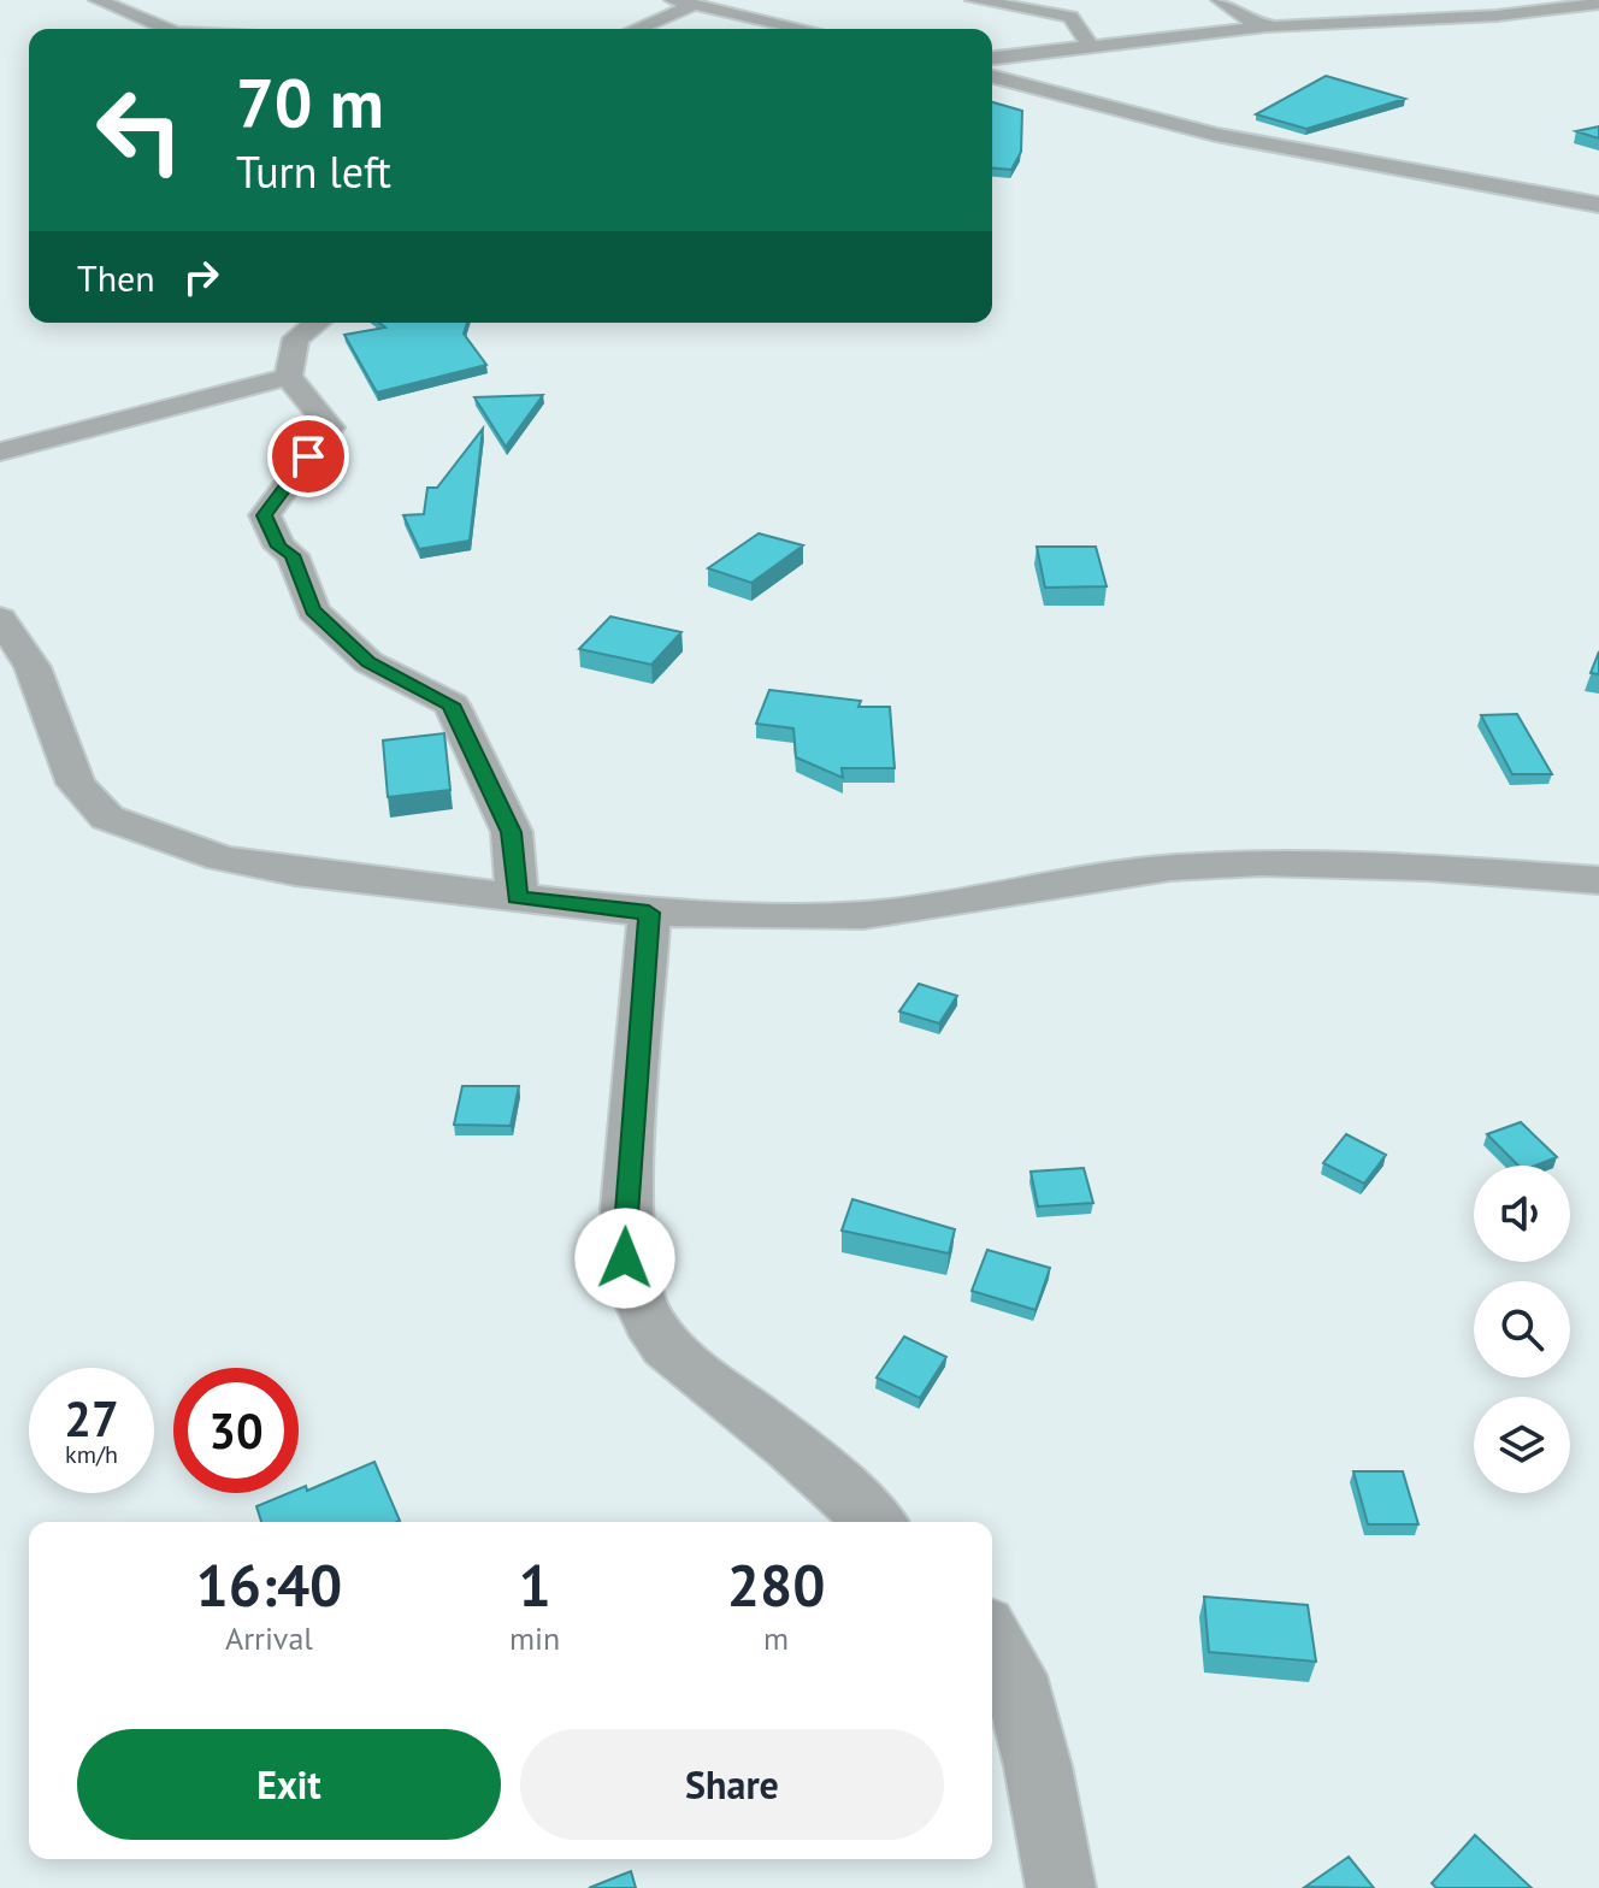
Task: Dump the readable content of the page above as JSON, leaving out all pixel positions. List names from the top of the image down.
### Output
{
  "page": {
    "turn": ["70 m", "Turn left"],
    "then": "Then",
    "speed": "27 km/h",
    "limit": "30",
    "eta": [
      "16:40",
      "Arrival",
      "1",
      "min",
      "280",
      "m"
    ],
    "buttons": ["Exit", "Share"]
  }
}
